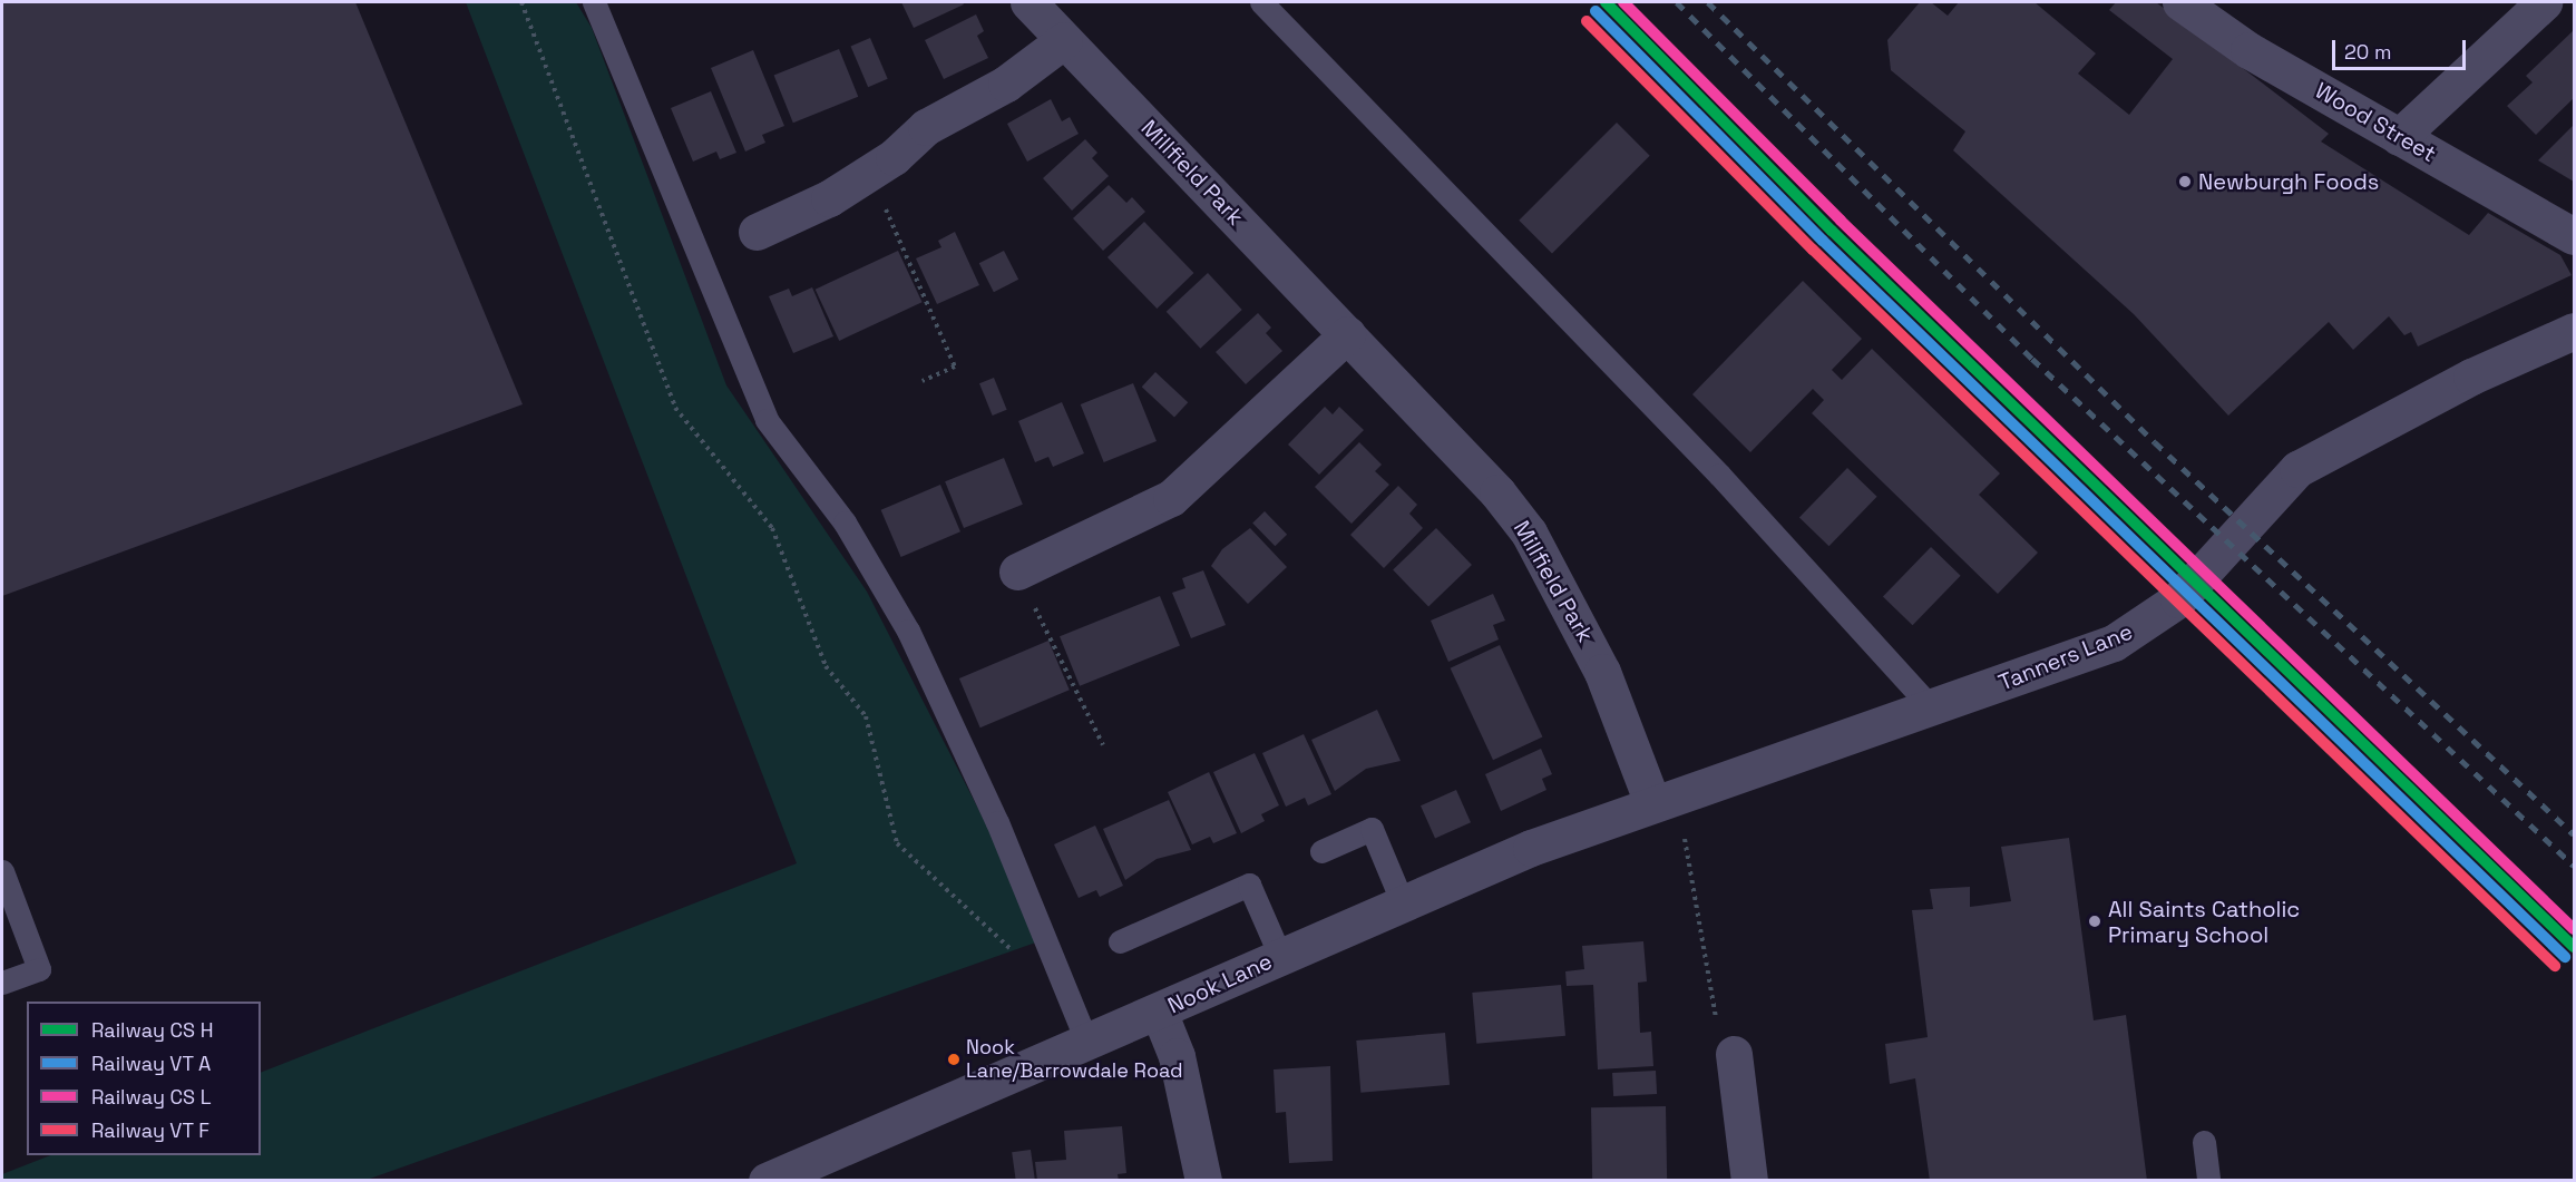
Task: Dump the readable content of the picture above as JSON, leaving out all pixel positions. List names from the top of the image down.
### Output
{
  "streets": {
    "street": [
      "Wood Street",
      "Millfield Park",
      "Tanners Lane",
      "Nook Lane"
    ]
  },
  "crossings": [
    ["Millfield Park", "Tanners Lane"],
    ["Millfield Park", "Nook Lane"],
    ["Tanners Lane", "Nook Lane"]
  ],
  "places": ["Newburgh Foods", "All Saints Catholic Primary School", "Nook Lane/Barrowdale Road"],
  "legend": [
    "Railway CS H",
    "Railway VT A",
    "Railway CS L",
    "Railway VT F"
  ],
  "scale_bar": "20 m"
}
